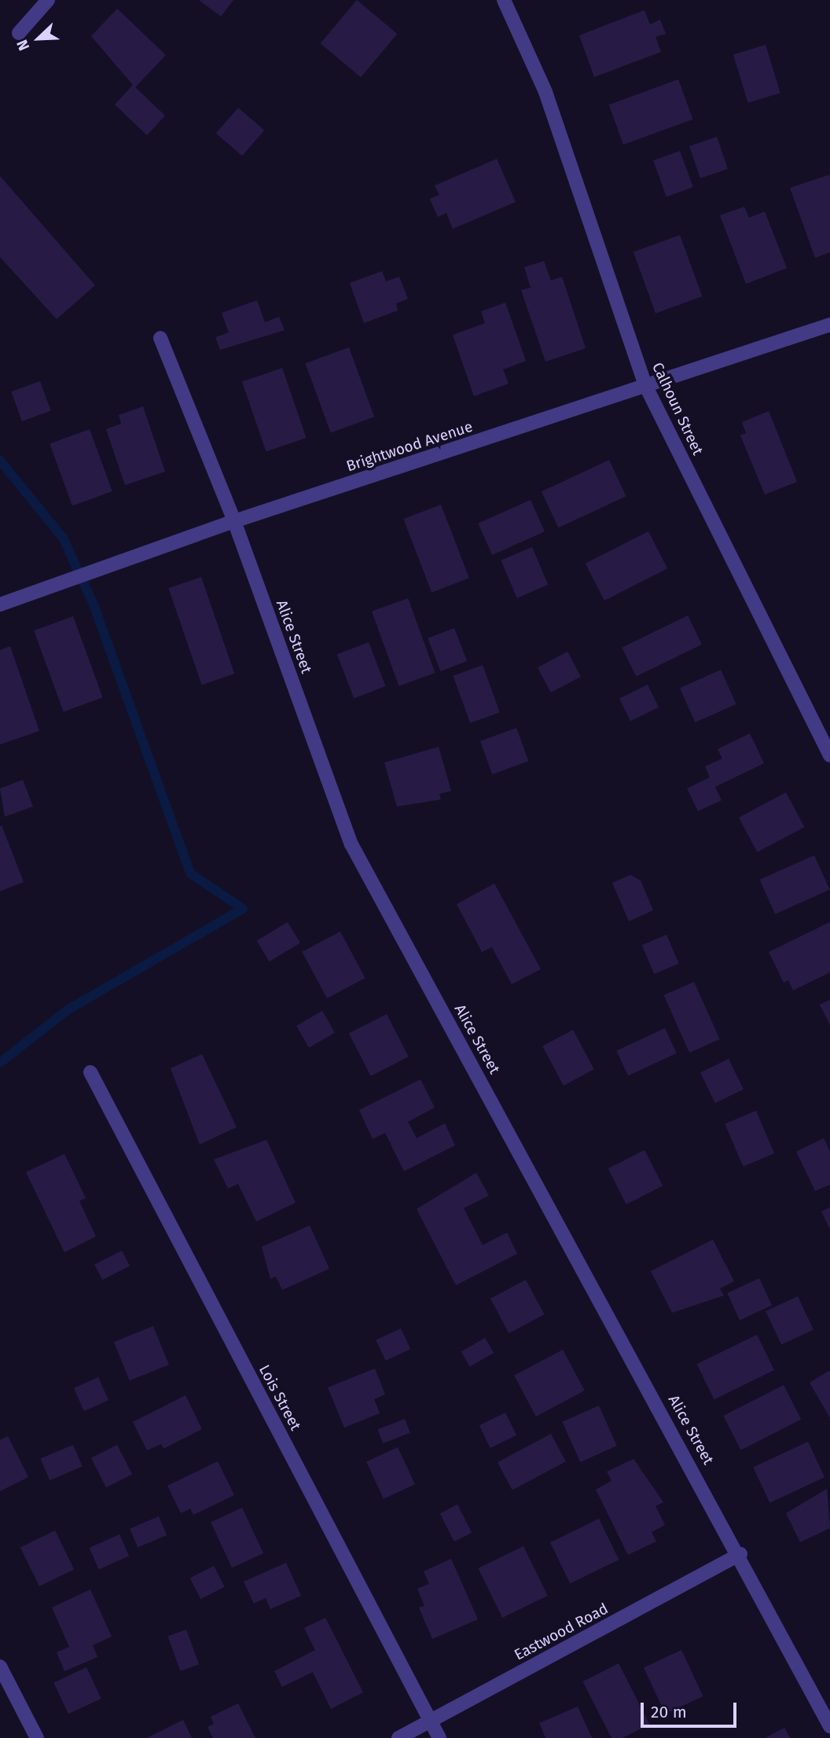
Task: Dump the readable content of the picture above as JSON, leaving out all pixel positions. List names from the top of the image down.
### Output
{
  "streets": {
    "street": [
      "Calhoun Street",
      "Brightwood Avenue",
      "Alice Street",
      "Lois Street",
      "Eastwood Road"
    ]
  },
  "crossings": [
    ["Calhoun Street", "Brightwood Avenue"],
    ["Brightwood Avenue", "Alice Street"],
    ["Alice Street", "Eastwood Road"],
    ["Lois Street", "Eastwood Road"]
  ],
  "scale_bar": "20 m",
  "north": "bottom left"
}
